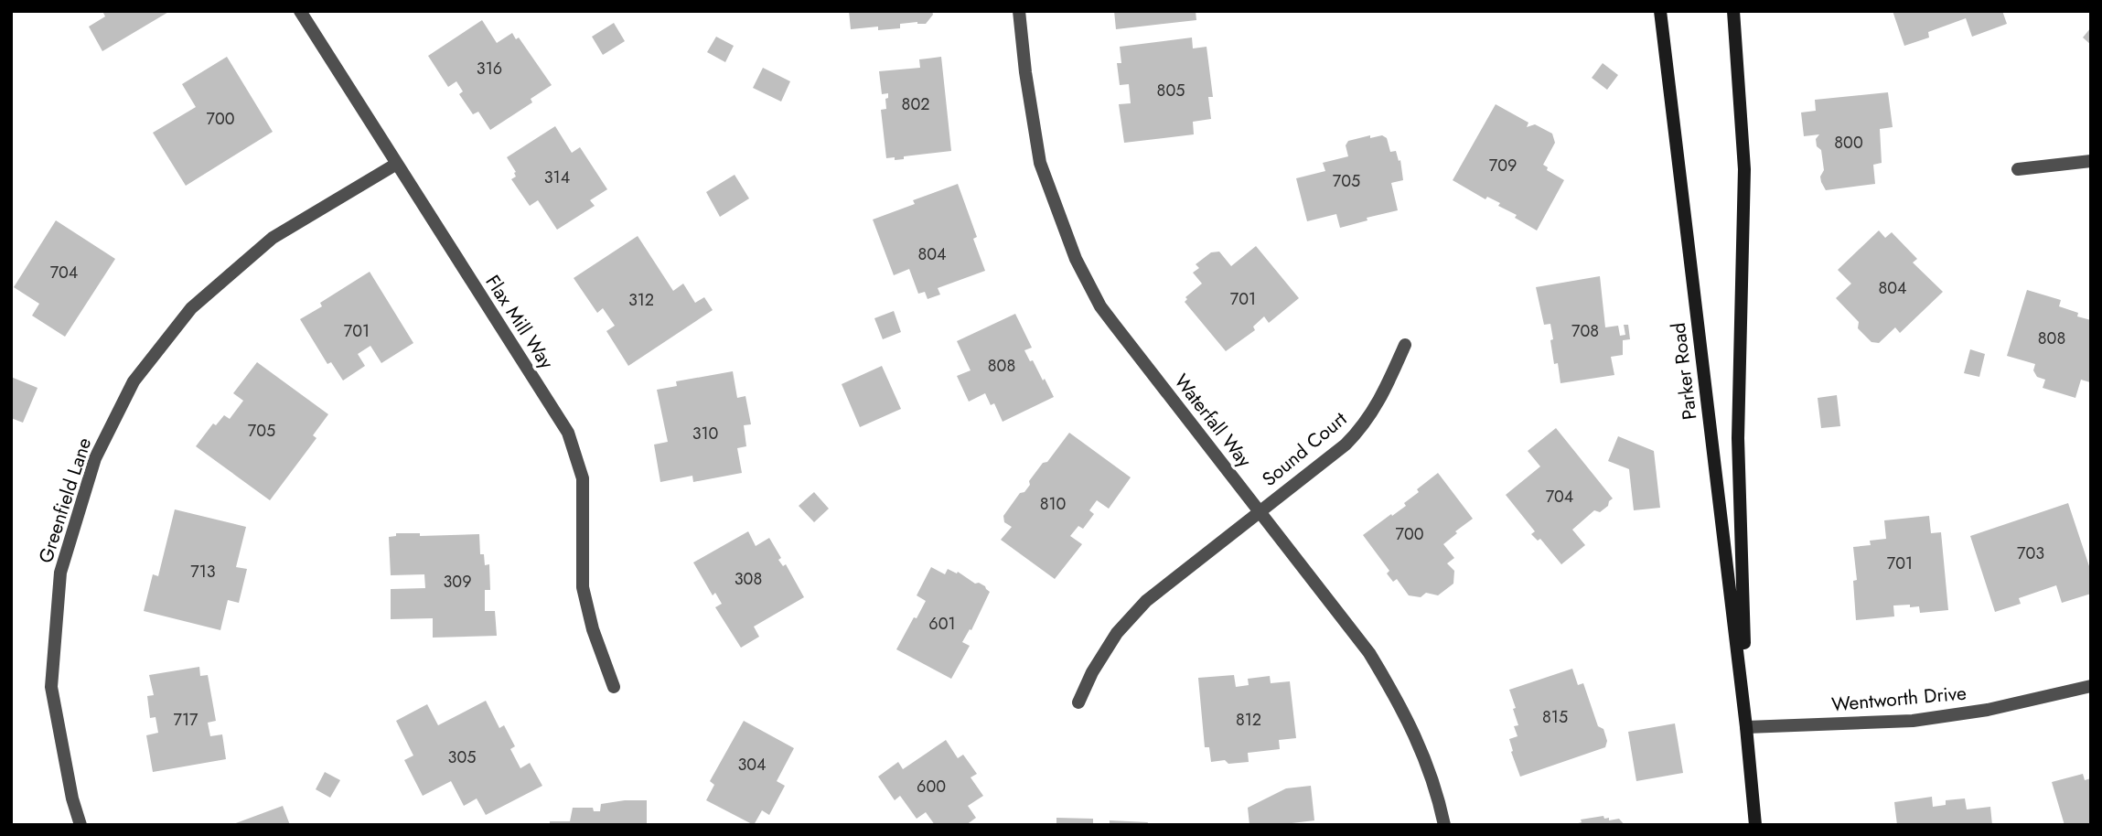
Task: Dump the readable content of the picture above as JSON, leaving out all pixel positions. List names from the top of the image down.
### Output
{
  "streets": {
    "street": [
      "Flax Mill Way",
      "Parker Road",
      "Waterfall Way",
      "Sound Court",
      "Greenfield Lane",
      "Wentworth Drive"
    ]
  },
  "crossings": [
    ["Flax Mill Way", "Greenfield Lane"],
    ["Parker Road", "Wentworth Drive"],
    ["Waterfall Way", "Sound Court"]
  ],
  "house_numbers": [
    "316",
    "805",
    "802",
    "700",
    "800",
    "709",
    "314",
    "705",
    "804",
    "704",
    "804",
    "701",
    "312",
    "701",
    "708",
    "808",
    "808",
    "705",
    "310",
    "704",
    "810",
    "700",
    "703",
    "701",
    "713",
    "308",
    "309",
    "601",
    "815",
    "717",
    "812",
    "305",
    "304",
    "600"
  ]
}
